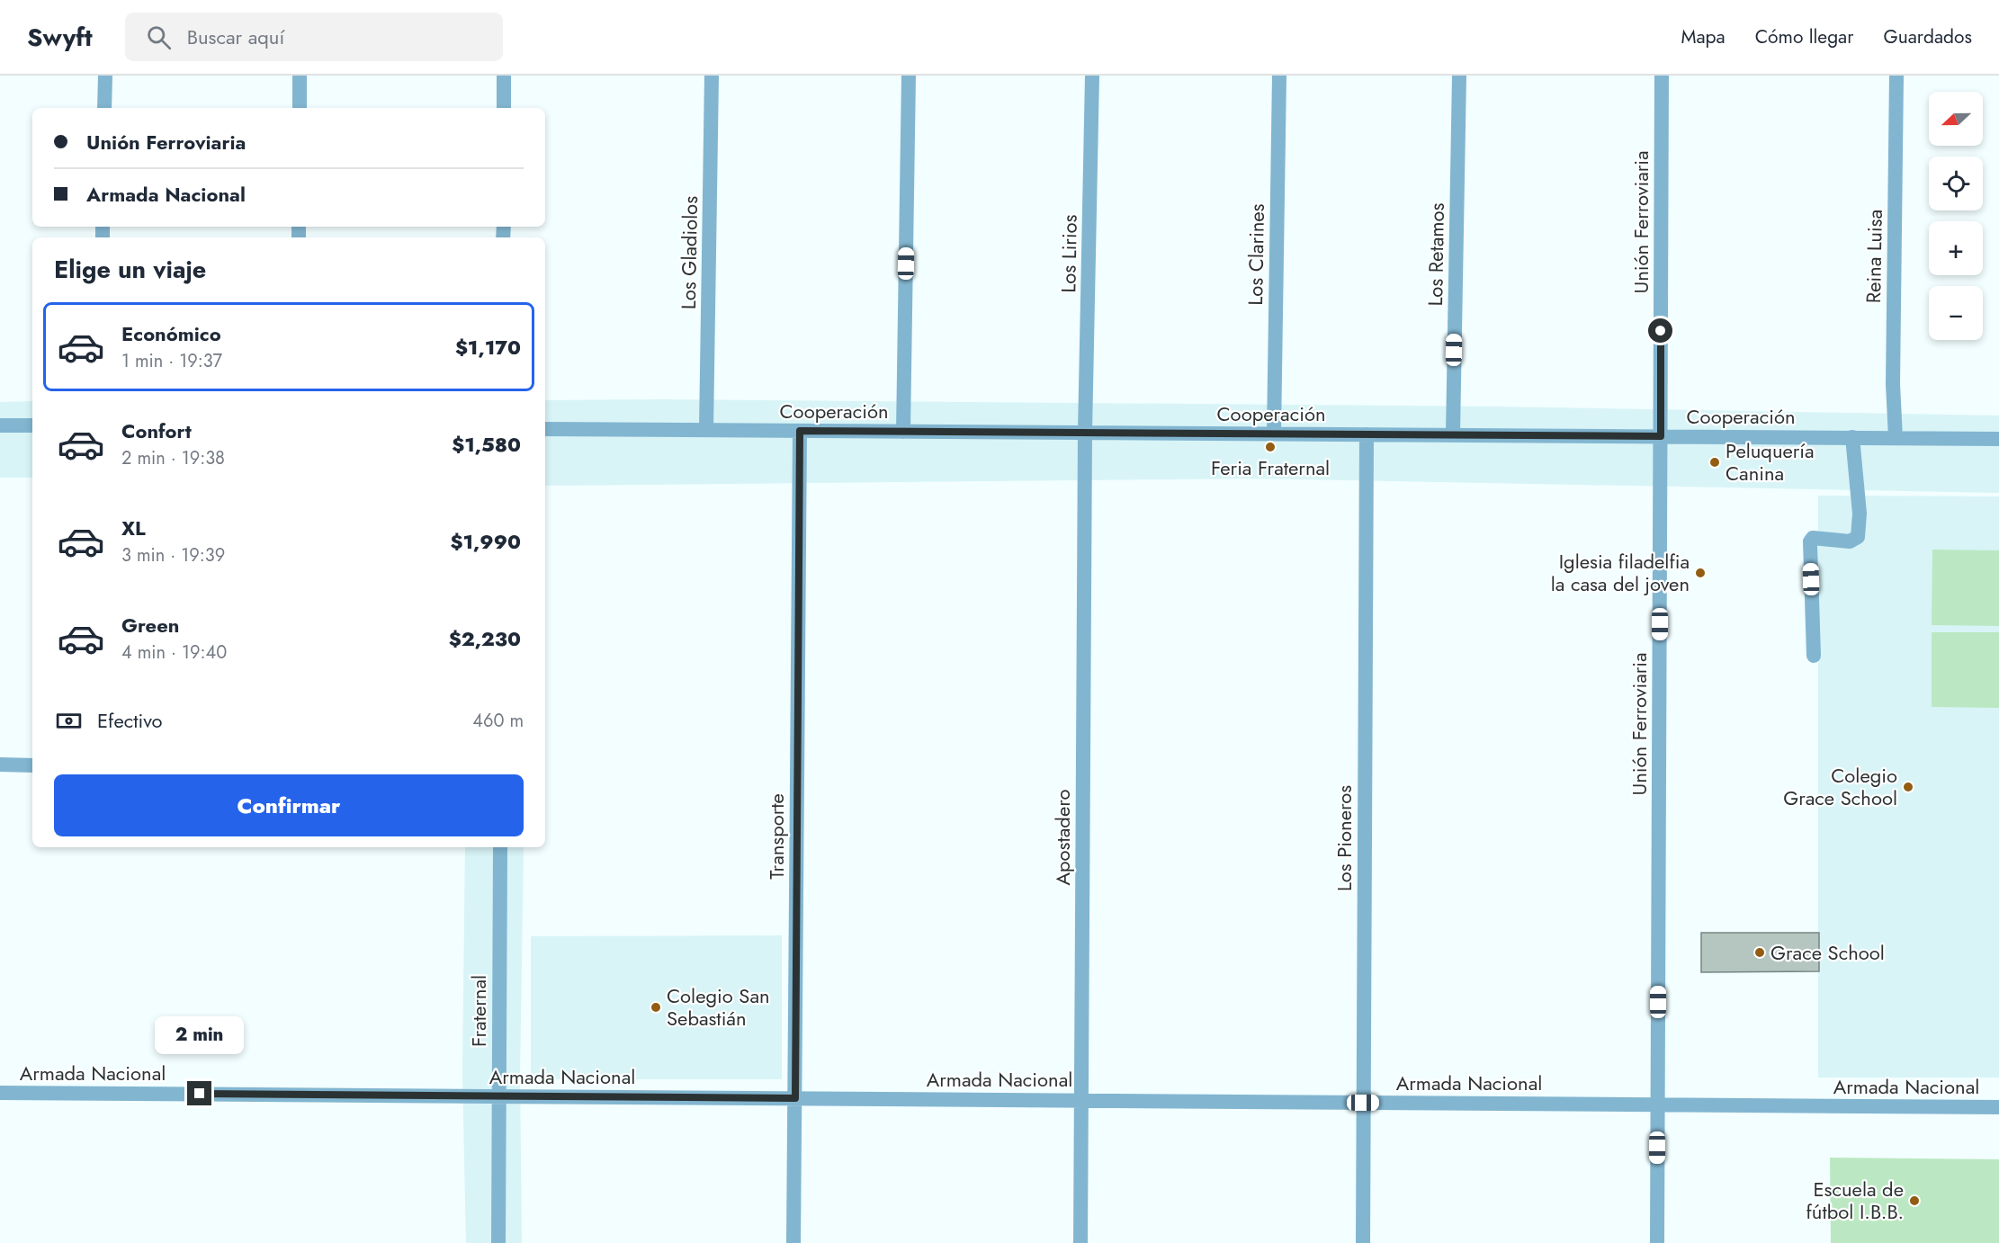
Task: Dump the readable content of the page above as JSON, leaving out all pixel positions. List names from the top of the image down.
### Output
{
  "streets": {
    "street": [
      "Unión Ferroviaria",
      "Los Gladiolos",
      "Los Lirios",
      "Los Clarines",
      "Los Retamos",
      "Reina Luisa",
      "Cooperación",
      "Transporte",
      "Apostadero",
      "Los Pioneros",
      "Fraternal",
      "Armada Nacional"
    ]
  },
  "crossings": [
    ["Unión Ferroviaria", "Cooperación"],
    ["Unión Ferroviaria", "Armada Nacional"],
    ["Los Gladiolos", "Cooperación"],
    ["Los Lirios", "Cooperación"],
    ["Los Lirios", "Apostadero"],
    ["Los Clarines", "Cooperación"],
    ["Los Retamos", "Cooperación"],
    ["Reina Luisa", "Cooperación"],
    ["Cooperación", "Transporte"],
    ["Cooperación", "Apostadero"],
    ["Cooperación", "Los Pioneros"],
    ["Transporte", "Armada Nacional"],
    ["Apostadero", "Armada Nacional"],
    ["Los Pioneros", "Armada Nacional"],
    ["Fraternal", "Armada Nacional"]
  ],
  "places": [
    "Feria Fraternal",
    "Peluquería Canina",
    "Iglesia filadelfia la casa del joven",
    "Colegio Grace School",
    "Grace School",
    "Colegio San Sebastián",
    "Escuela de fútbol I.B.B."
  ],
  "north": "left",
  "page": {
    "header": "Swyft",
    "search": "Buscar aquí",
    "nav": ["Mapa", "Cómo llegar", "Guardados"],
    "map_buttons": ["+", "−"],
    "banner": ["Unión Ferroviaria", "Armada Nacional"],
    "heading": "Elige un viaje",
    "list": [
      {
        "name": "Económico",
        "note": "1 min · 19:37",
        "value": "$1,170"
      },
      {
        "name": "Confort",
        "note": "2 min · 19:38",
        "value": "$1,580"
      },
      {
        "name": "XL",
        "note": "3 min · 19:39",
        "value": "$1,990"
      },
      {
        "name": "Green",
        "note": "4 min · 19:40",
        "value": "$2,230"
      }
    ],
    "pay": ["Efectivo", "460 m"],
    "buttons": "Confirmar",
    "bubble": "2 min"
  }
}
